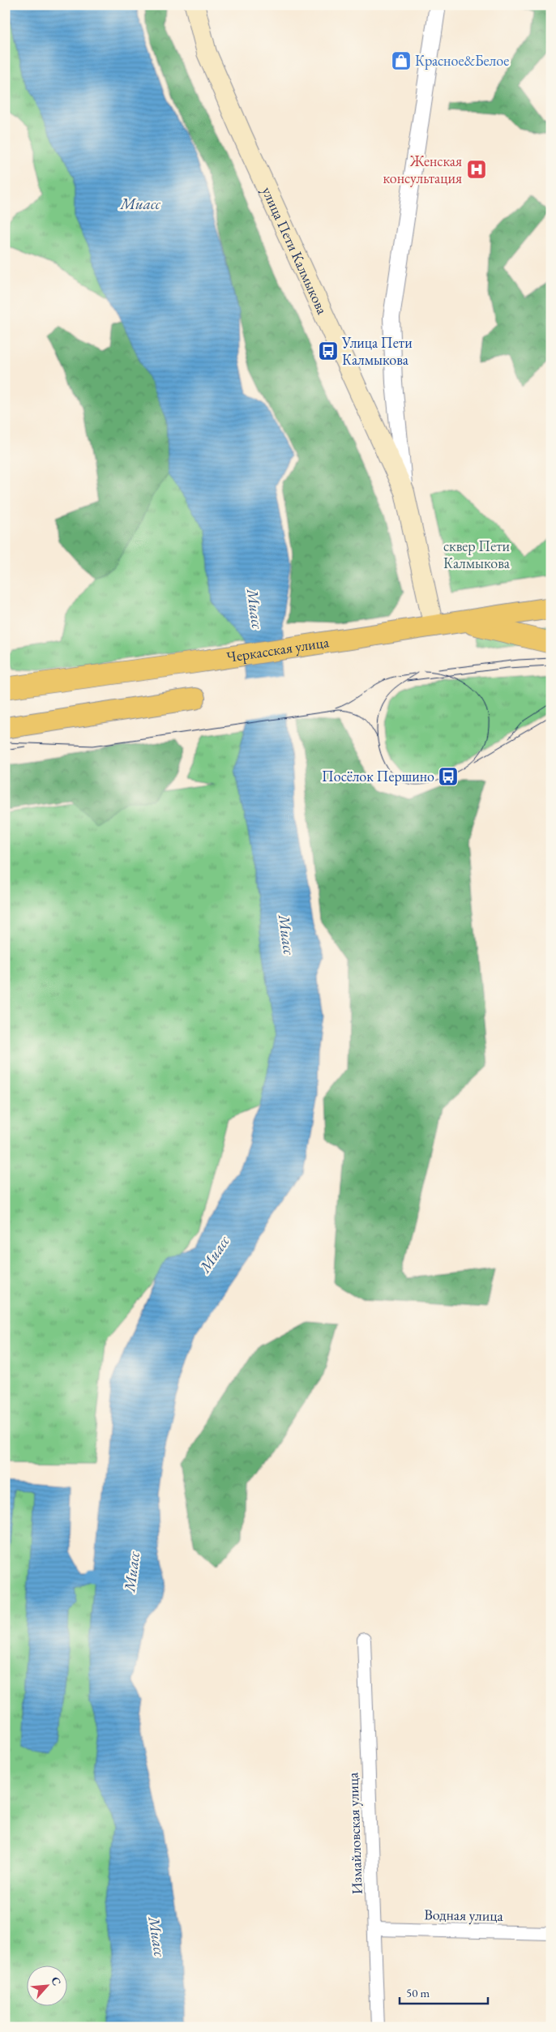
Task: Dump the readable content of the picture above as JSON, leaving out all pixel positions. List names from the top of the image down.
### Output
{
  "streets": {
    "main road": ["улица Пети Калмыкова", "Черкасская улица"],
    "street": ["Измайловская улица", "Водная улица"]
  },
  "crossings": [
    ["улица Пети Калмыкова", "Черкасская улица"],
    ["Измайловская улица", "Водная улица"]
  ],
  "water": ["Миасс"],
  "parks": ["сквер Пети Калмыкова"],
  "places": {
    "shop": ["Красное&Белое"],
    "hospital": ["Женская консультация"],
    "bus stop": ["Улица Пети Калмыкова", "Посёлок Першино"]
  },
  "scale_bar": "50 m",
  "north": "top right"
}
